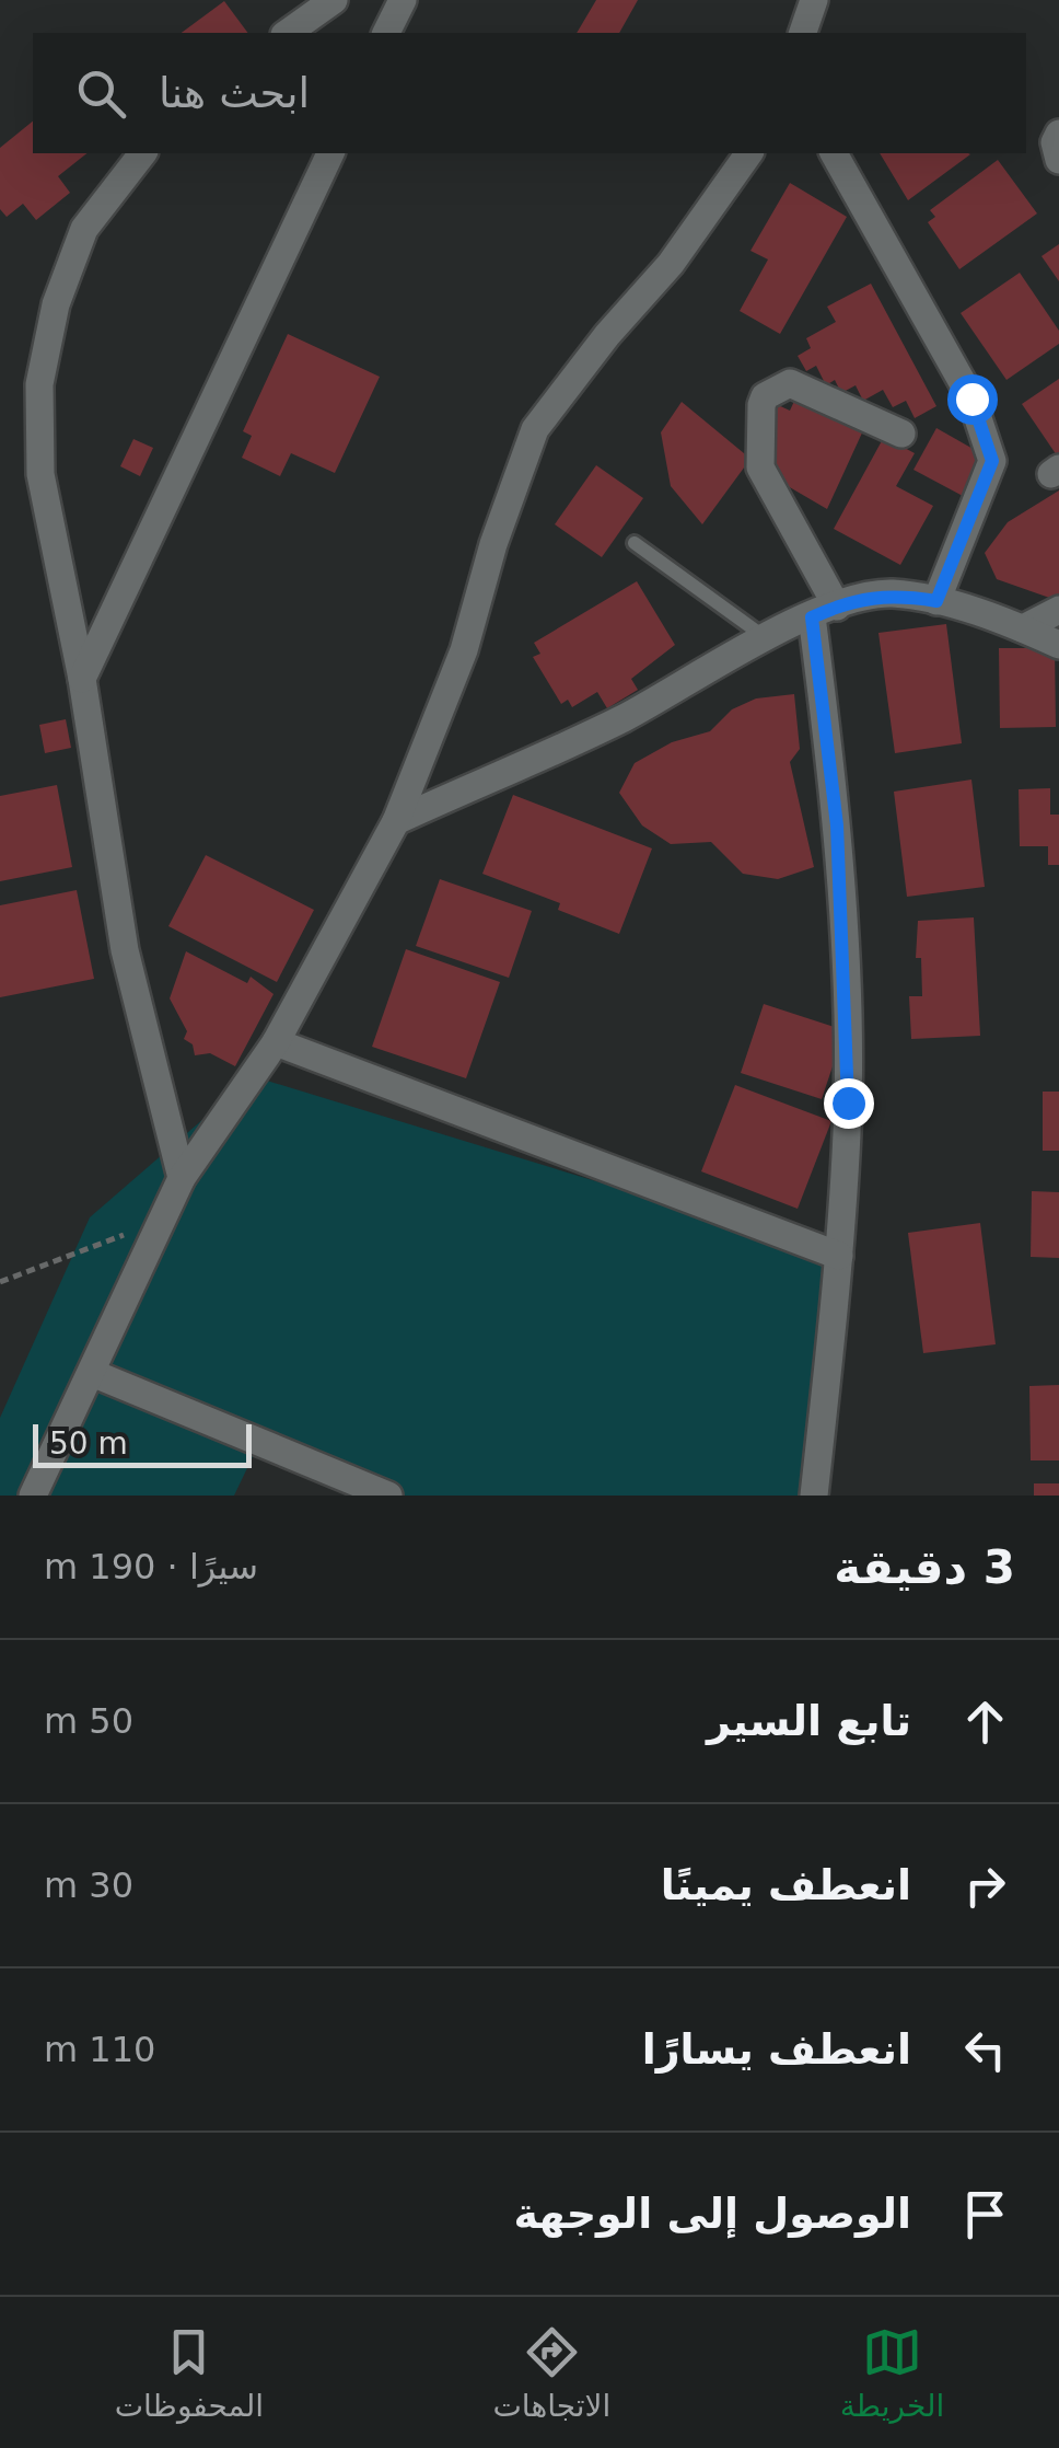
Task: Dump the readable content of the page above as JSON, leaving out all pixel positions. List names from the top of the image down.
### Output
{
  "scale_bar": "50 m",
  "page": {
    "search": "ابحث هنا",
    "scale": "50 m",
    "heading": ["3 دقيقة", "سيرًا · 190 m"],
    "list": [
      ["تابع السير", "50 m"],
      ["انعطف يمينًا", "30 m"],
      ["انعطف يسارًا", "110 m"],
      "الوصول إلى الوجهة"
    ],
    "nav": ["الخريطة", "الاتجاهات", "المحفوظات"]
  }
}
